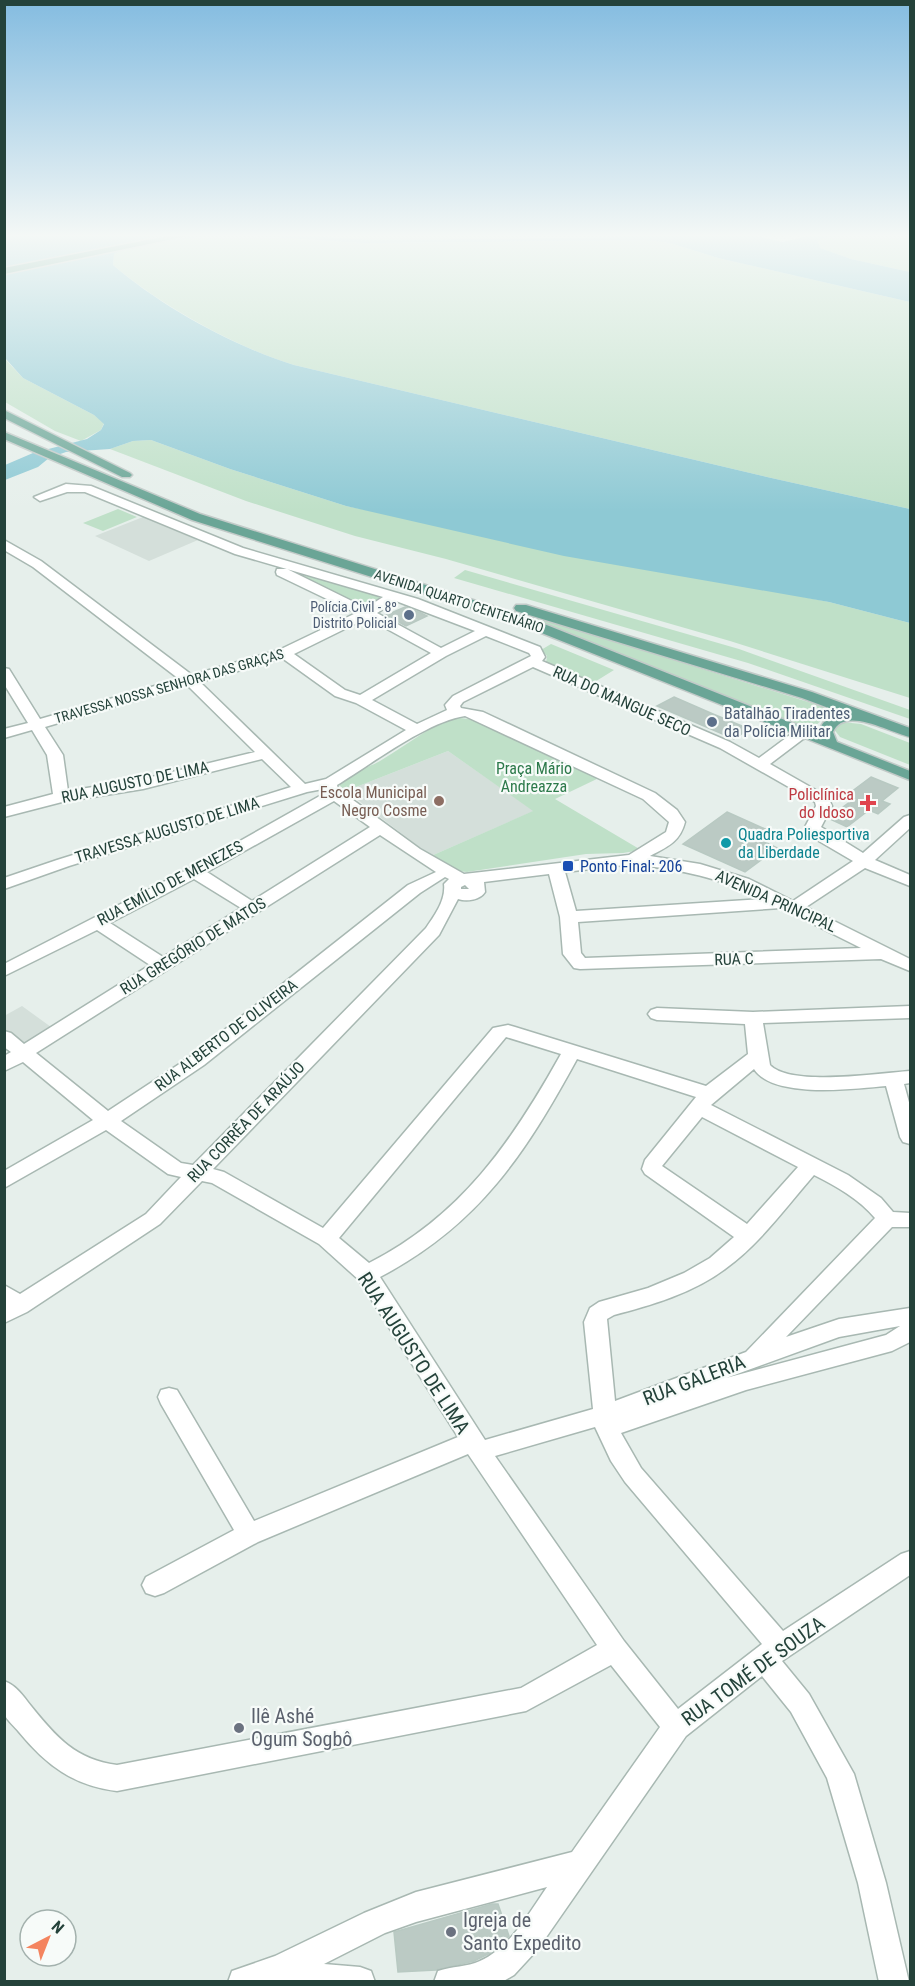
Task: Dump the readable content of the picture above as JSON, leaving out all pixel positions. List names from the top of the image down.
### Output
{
  "streets": {
    "main road": ["AVENIDA QUARTO CENTENÁRIO"],
    "street": [
      "TRAVESSA NOSSA SENHORA DAS GRAÇAS",
      "RUA DO MANGUE SECO",
      "RUA AUGUSTO DE LIMA",
      "TRAVESSA AUGUSTO DE LIMA",
      "RUA EMÍLIO DE MENEZES",
      "AVENIDA PRINCIPAL",
      "RUA GREGÓRIO DE MATOS",
      "RUA C",
      "RUA ALBERTO DE OLIVEIRA",
      "RUA CORRÊA DE ARAÚJO",
      "RUA GALERIA",
      "RUA TOMÉ DE SOUZA"
    ]
  },
  "crossings": [
    ["RUA AUGUSTO DE LIMA", "RUA GREGÓRIO DE MATOS"],
    ["RUA AUGUSTO DE LIMA", "RUA ALBERTO DE OLIVEIRA"],
    ["RUA AUGUSTO DE LIMA", "RUA CORRÊA DE ARAÚJO"],
    ["RUA AUGUSTO DE LIMA", "RUA GALERIA"],
    ["RUA AUGUSTO DE LIMA", "RUA TOMÉ DE SOUZA"],
    ["TRAVESSA AUGUSTO DE LIMA", "RUA EMÍLIO DE MENEZES"],
    ["AVENIDA PRINCIPAL", "RUA C"]
  ],
  "parks": ["Praça Mário Andreazza"],
  "places": {
    "other": [
      "Polícia Civil - 8º Distrito Policial",
      "Batalhão Tiradentes da Polícia Militar",
      "Escola Municipal Negro Cosme",
      "Quadra Poliesportiva da Liberdade",
      "Ilê Ashé Ogum Sogbô",
      "Igreja de Santo Expedito"
    ],
    "health": ["Policlínica do Idoso"],
    "transit": ["Ponto Final: 206"]
  },
  "north": "top right"
}
